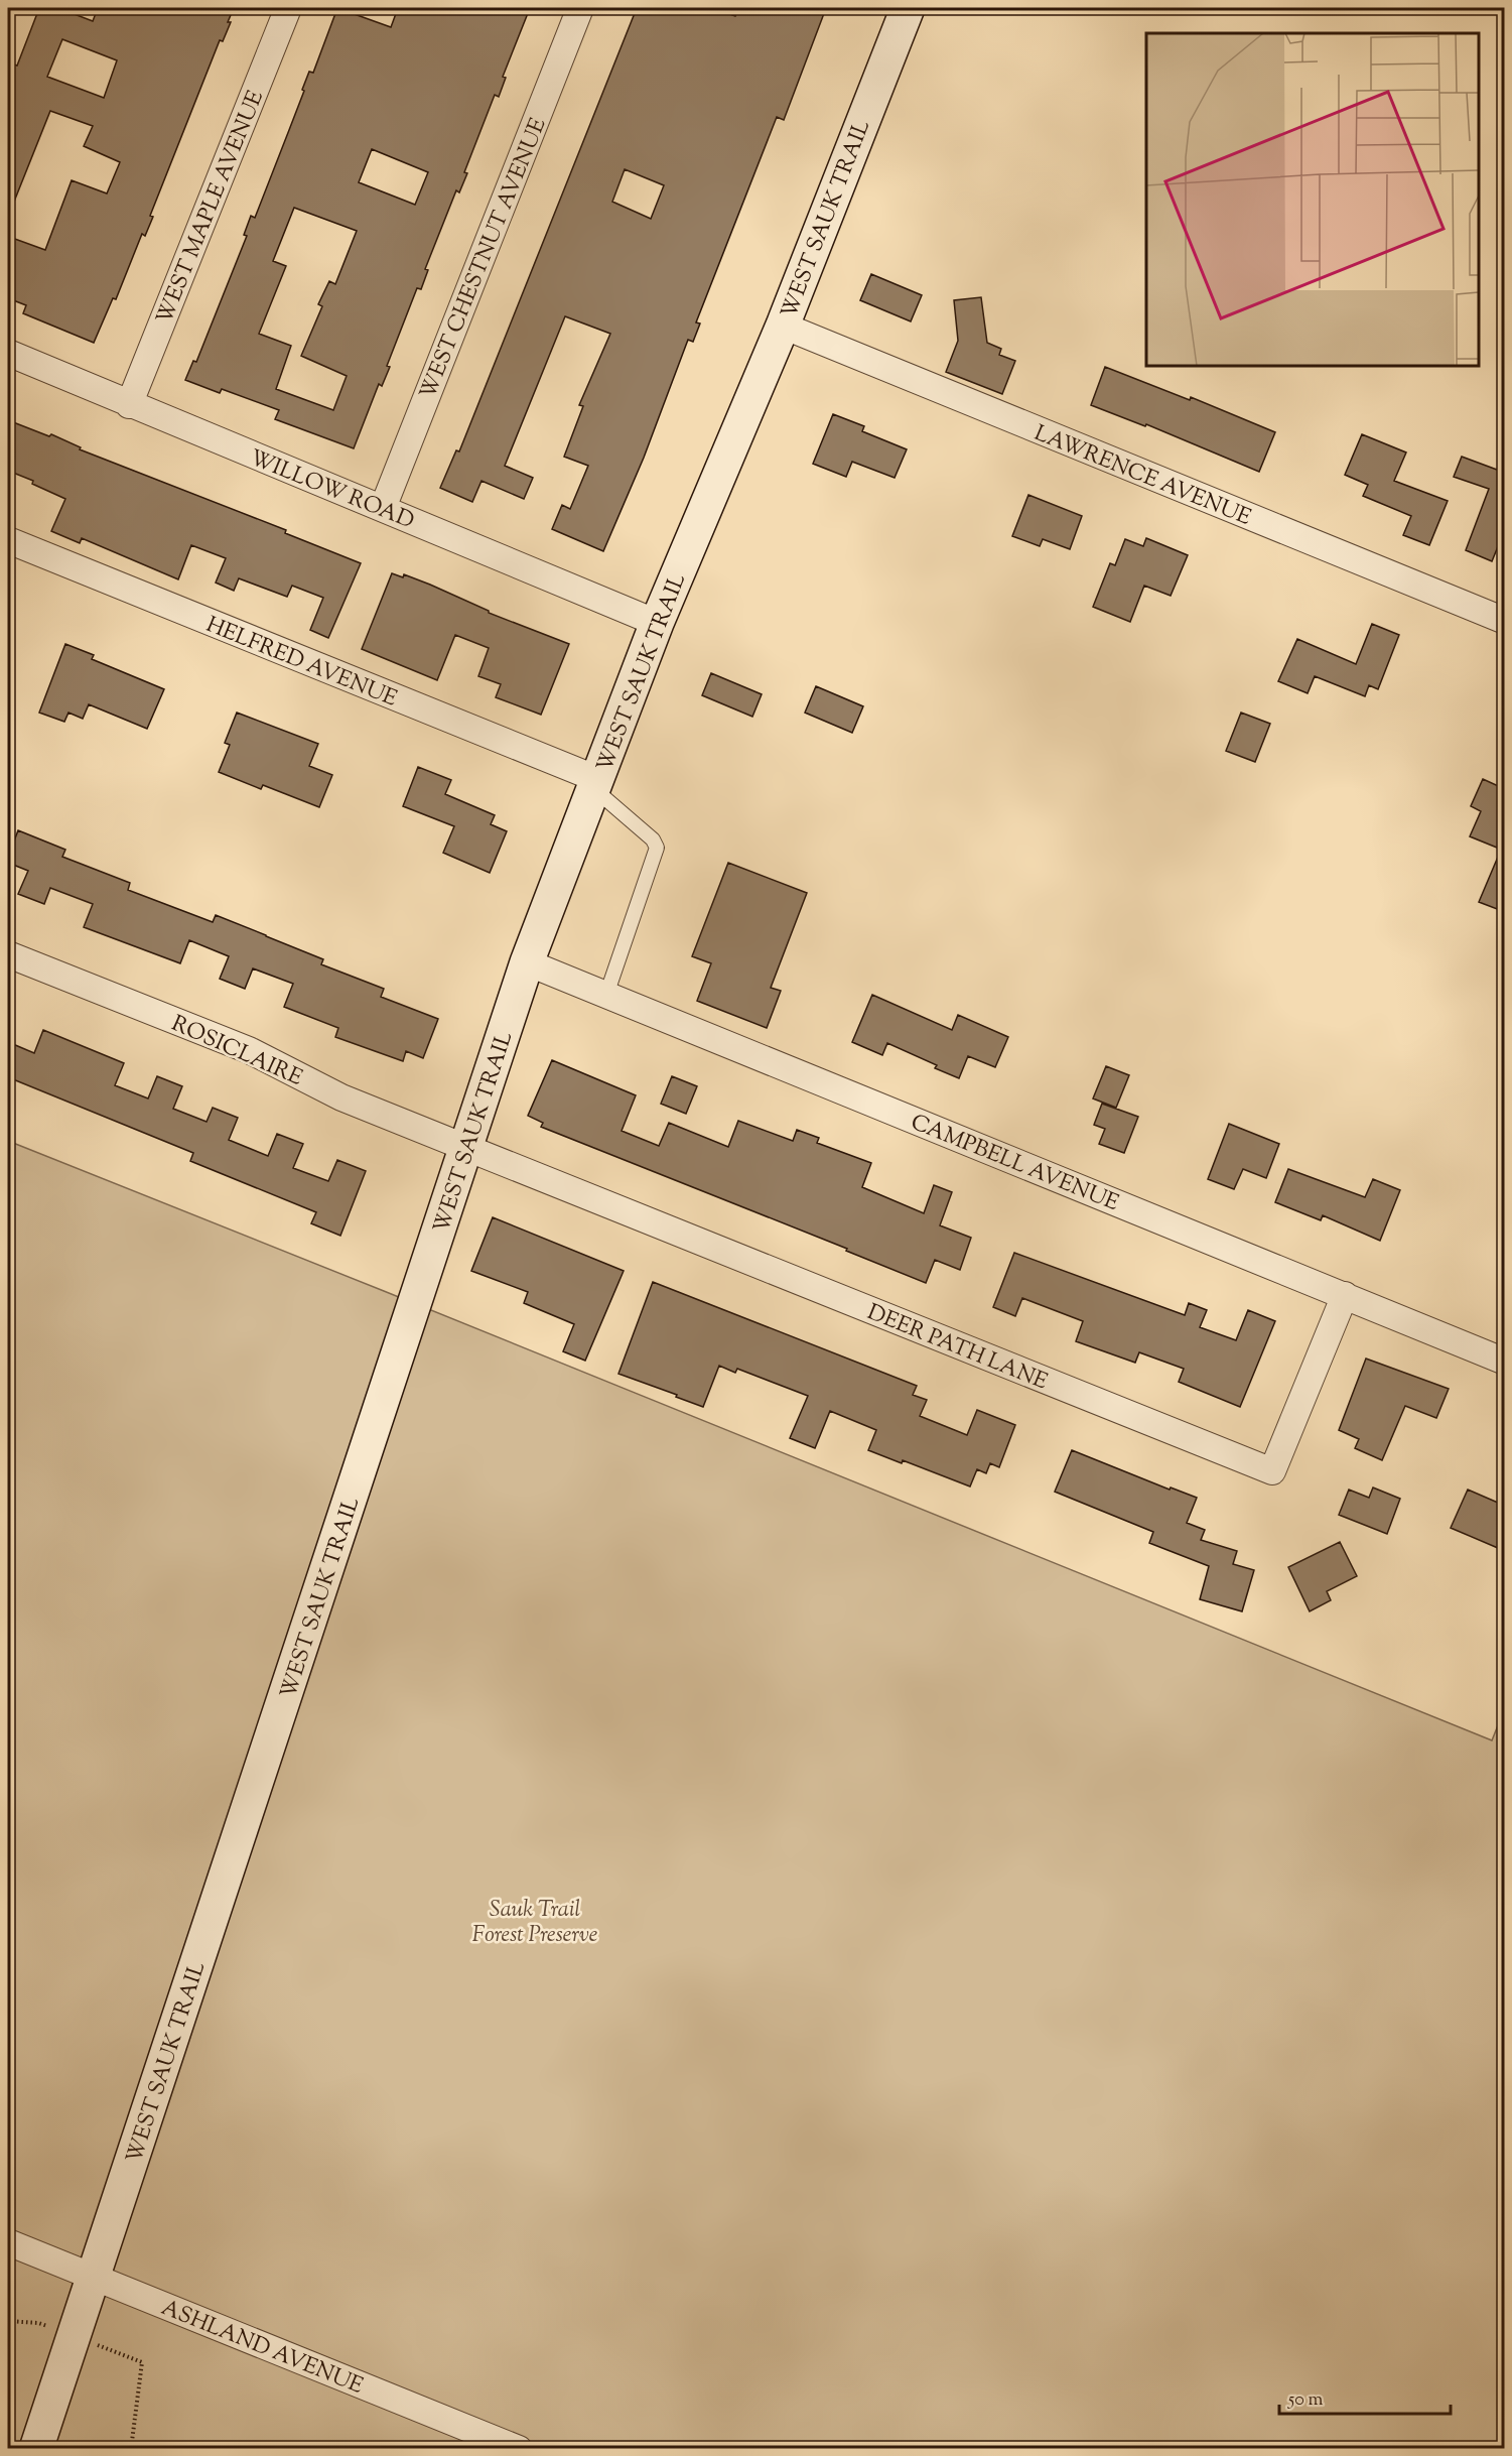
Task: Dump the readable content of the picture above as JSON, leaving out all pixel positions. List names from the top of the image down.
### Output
{
  "streets": {
    "main road": ["WEST SAUK TRAIL"],
    "street": [
      "WEST MAPLE AVENUE",
      "WEST CHESTNUT AVENUE",
      "LAWRENCE AVENUE",
      "WILLOW ROAD",
      "HELFRED AVENUE",
      "ROSICLAIRE",
      "CAMPBELL AVENUE",
      "DEER PATH LANE",
      "ASHLAND AVENUE"
    ]
  },
  "crossings": [
    ["WEST MAPLE AVENUE", "WILLOW ROAD"],
    ["WEST SAUK TRAIL", "LAWRENCE AVENUE"],
    ["WEST SAUK TRAIL", "WILLOW ROAD"],
    ["WEST SAUK TRAIL", "HELFRED AVENUE"],
    ["WEST SAUK TRAIL", "ROSICLAIRE"],
    ["WEST SAUK TRAIL", "CAMPBELL AVENUE"],
    ["WEST SAUK TRAIL", "DEER PATH LANE"],
    ["WEST SAUK TRAIL", "ASHLAND AVENUE"],
    ["WEST CHESTNUT AVENUE", "WILLOW ROAD"],
    ["ROSICLAIRE", "DEER PATH LANE"],
    ["CAMPBELL AVENUE", "DEER PATH LANE"]
  ],
  "parks": ["Sauk Trail Forest Preserve"],
  "scale_bar": "50 m"
}
